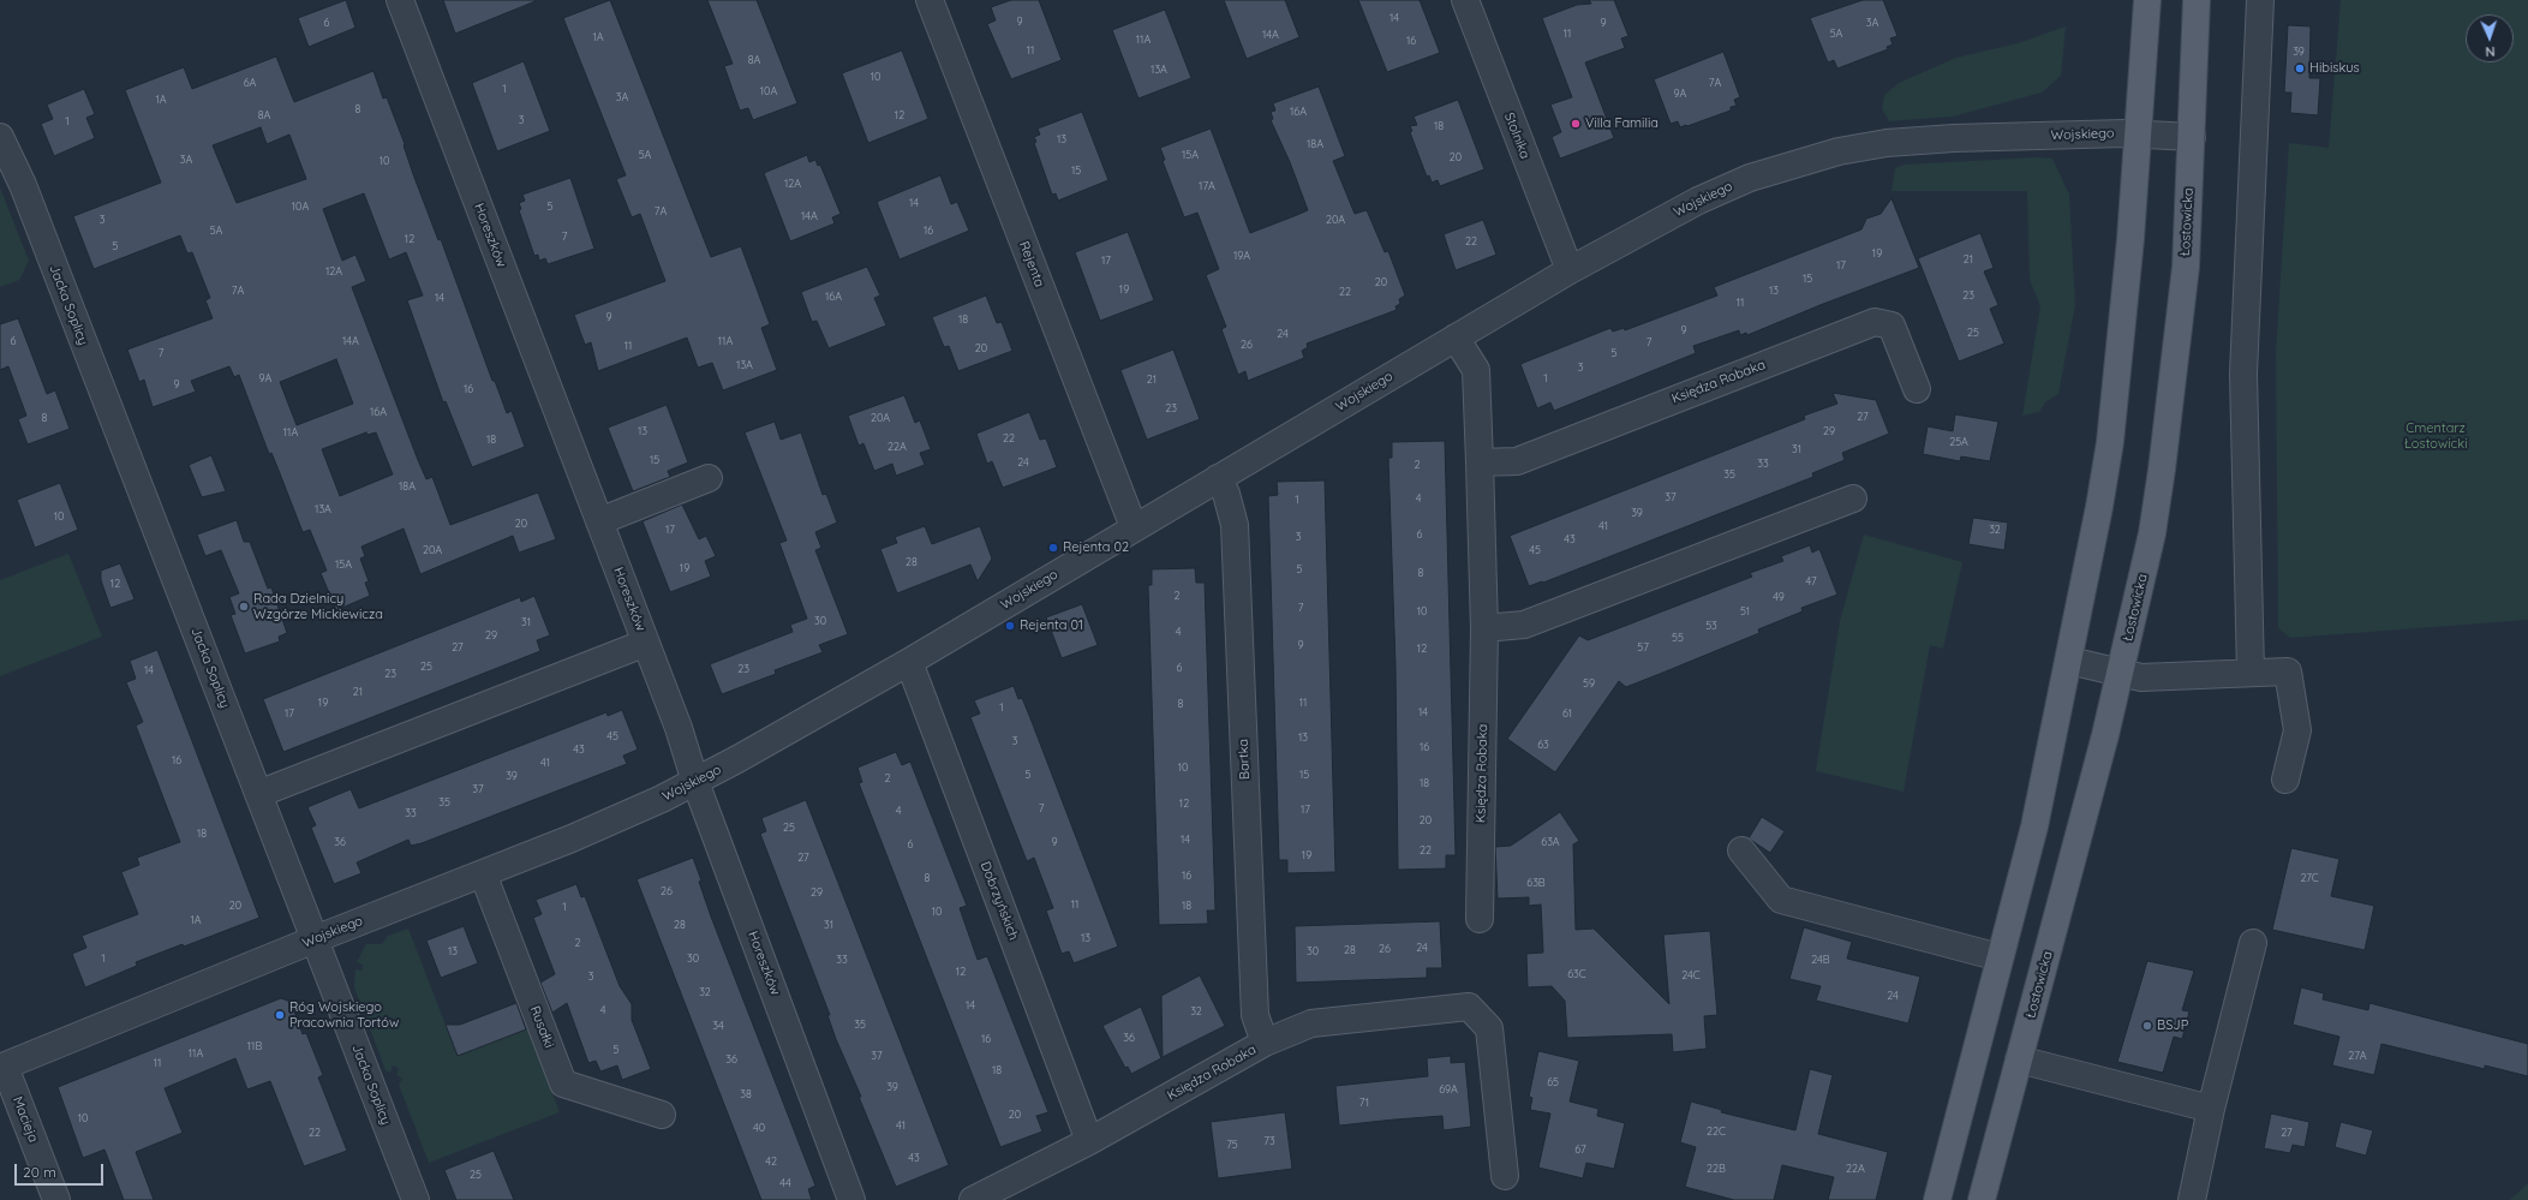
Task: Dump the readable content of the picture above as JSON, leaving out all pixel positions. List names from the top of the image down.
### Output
{
  "streets": {
    "main road": ["Łostowicka"],
    "street": [
      "Wojskiego",
      "Stolnika",
      "Horeszków",
      "Rejenta",
      "Jacka Soplicy",
      "Księdza Robaka",
      "Bartka",
      "Dobrzyńskich",
      "Rusałki",
      "Macieja"
    ]
  },
  "crossings": [
    ["Wojskiego", "Stolnika"],
    ["Wojskiego", "Łostowicka"],
    ["Wojskiego", "Horeszków"],
    ["Wojskiego", "Rejenta"],
    ["Wojskiego", "Jacka Soplicy"],
    ["Wojskiego", "Księdza Robaka"],
    ["Wojskiego", "Bartka"],
    ["Wojskiego", "Dobrzyńskich"],
    ["Wojskiego", "Rusałki"],
    ["Wojskiego", "Macieja"],
    ["Księdza Robaka", "Bartka"],
    ["Księdza Robaka", "Dobrzyńskich"]
  ],
  "parks": ["Cmentarz Łostowicki"],
  "places": [
    "Hibiskus",
    "Villa Familia",
    "Rejenta 02",
    "Rada Dzielnicy Wzgórze Mickiewicza",
    "Rejenta 01",
    "Róg Wojskiego Pracownia Tortów",
    "BSJP"
  ],
  "house_numbers": [
    "14",
    "9",
    "6",
    "9",
    "3A",
    "11",
    "5A",
    "14A",
    "1A",
    "11A",
    "16",
    "11",
    "39",
    "8A",
    "13A",
    "10",
    "6A",
    "7A",
    "1",
    "10A",
    "9A",
    "3A",
    "1A",
    "8",
    "16A",
    "8A",
    "12",
    "3",
    "1",
    "18",
    "13",
    "18A",
    "5A",
    "15A",
    "20",
    "3A",
    "10",
    "15",
    "12A",
    "17A",
    "14",
    "10A",
    "5",
    "7A",
    "14A",
    "3",
    "20A",
    "5A",
    "16",
    "7",
    "12",
    "22",
    "5",
    "19",
    "19A",
    "21",
    "17",
    "17",
    "12A",
    "15",
    "20",
    "19",
    "7A",
    "13",
    "22",
    "23",
    "16A",
    "14",
    "11",
    "9",
    "18",
    "9",
    "25",
    "24",
    "6",
    "14A",
    "11A",
    "7",
    "26",
    "11",
    "20",
    "7",
    "5",
    "13A",
    "3",
    "9A",
    "1",
    "21",
    "9",
    "16",
    "23",
    "16A",
    "27",
    "8",
    "20A",
    "13",
    "29",
    "11A",
    "22",
    "18",
    "25A",
    "22A",
    "31",
    "15",
    "24",
    "33",
    "2",
    "35",
    "18A",
    "37",
    "4",
    "1",
    "13A",
    "39",
    "10",
    "20",
    "41",
    "17",
    "32",
    "6",
    "3",
    "43",
    "20A",
    "45",
    "28",
    "15A",
    "19",
    "5",
    "8",
    "47",
    "12",
    "2",
    "49",
    "7",
    "10",
    "51",
    "30",
    "31",
    "53",
    "4",
    "29",
    "55",
    "9",
    "27",
    "57",
    "12",
    "25",
    "6",
    "23",
    "14",
    "23",
    "59",
    "21",
    "19",
    "11",
    "8",
    "1",
    "14",
    "17",
    "61",
    "45",
    "13",
    "3",
    "63",
    "16",
    "43",
    "16",
    "41",
    "10",
    "5",
    "15",
    "39",
    "2",
    "18",
    "37",
    "35",
    "12",
    "7",
    "17",
    "4",
    "33",
    "20",
    "25",
    "18",
    "14",
    "36",
    "9",
    "63A",
    "6",
    "22",
    "19",
    "27",
    "16",
    "8",
    "27C",
    "63B",
    "26",
    "29",
    "11",
    "20",
    "18",
    "1",
    "10",
    "1A",
    "28",
    "31",
    "13",
    "2",
    "24",
    "26",
    "28",
    "13",
    "30",
    "1",
    "30",
    "33",
    "24B",
    "12",
    "63C",
    "24C",
    "3",
    "32",
    "24",
    "14",
    "4",
    "32",
    "35",
    "34",
    "36",
    "16",
    "11B",
    "5",
    "11A",
    "37",
    "27A",
    "36",
    "11",
    "18",
    "65",
    "39",
    "69A",
    "38",
    "71",
    "20",
    "10",
    "41",
    "40",
    "22C",
    "22",
    "27",
    "73",
    "75",
    "67",
    "43",
    "42",
    "22B",
    "22A",
    "25",
    "44"
  ],
  "scale_bar": "20 m",
  "north": "bottom"
}
